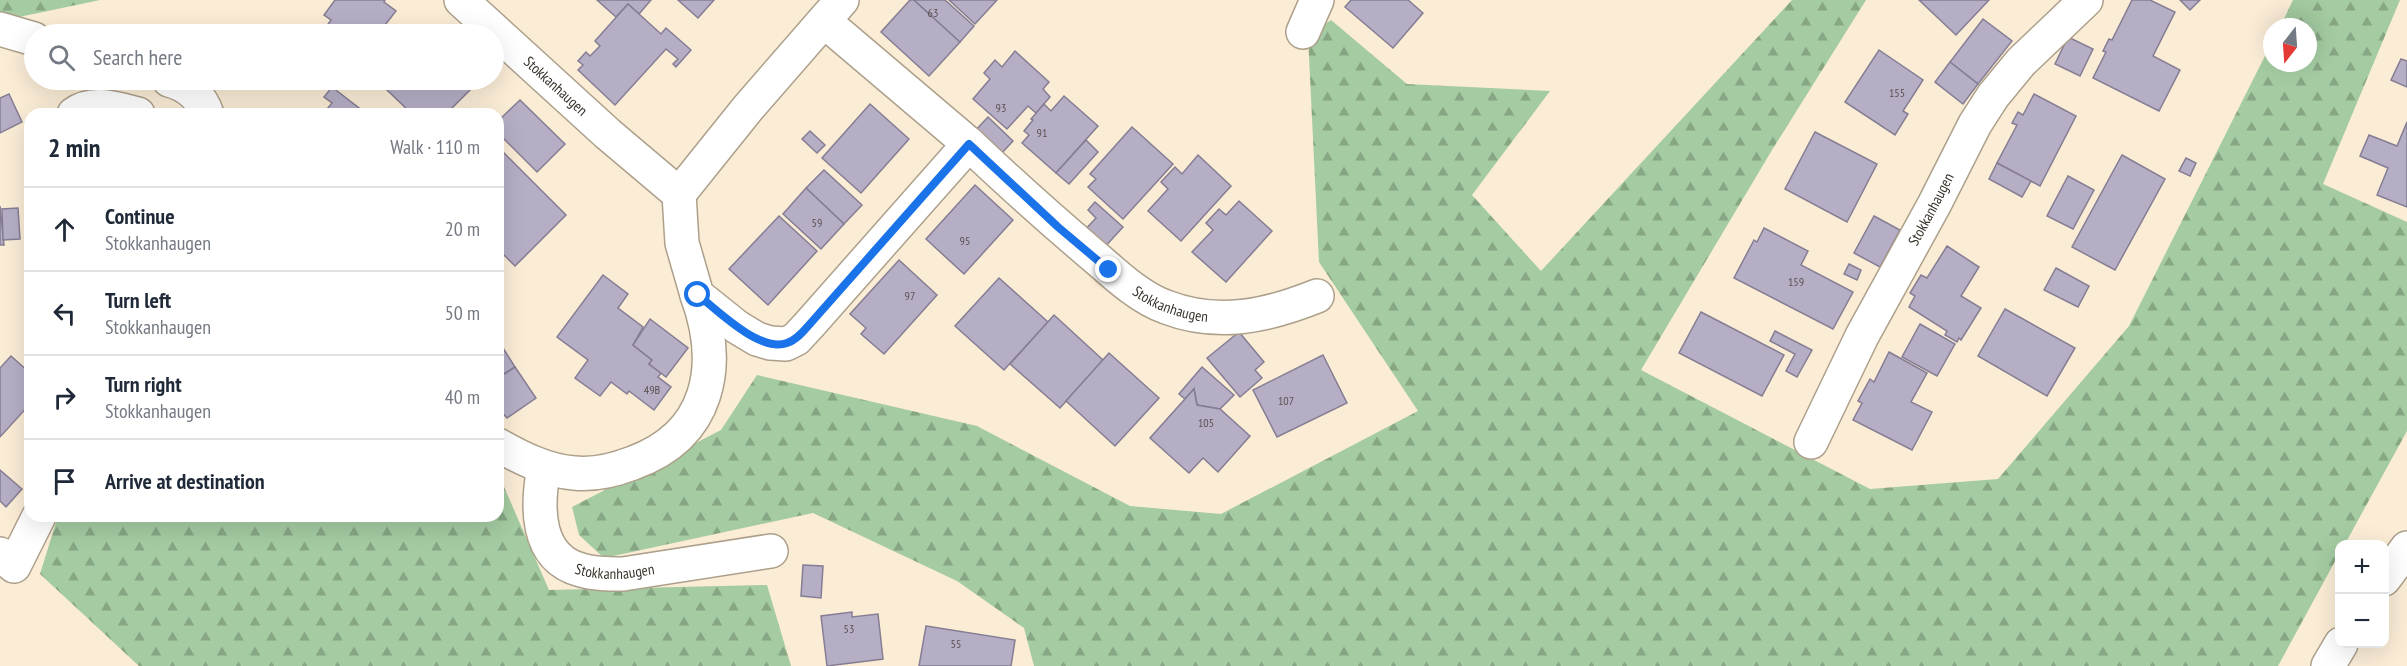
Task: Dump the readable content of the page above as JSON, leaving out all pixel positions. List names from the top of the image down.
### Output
{
  "streets": {
    "street": ["Stokkanhaugen"]
  },
  "house_numbers": [
    "63",
    "155",
    "93",
    "91",
    "59",
    "95",
    "159",
    "97",
    "49B",
    "107",
    "105",
    "53",
    "55"
  ],
  "north": "bottom",
  "page": {
    "search": "Search here",
    "heading": ["2 min", "Walk · 110 m"],
    "list": [
      ["Continue", "Stokkanhaugen", "20 m"],
      ["Turn left", "Stokkanhaugen", "50 m"],
      ["Turn right", "Stokkanhaugen", "40 m"],
      "Arrive at destination"
    ],
    "map_buttons": ["+", "−"]
  }
}
